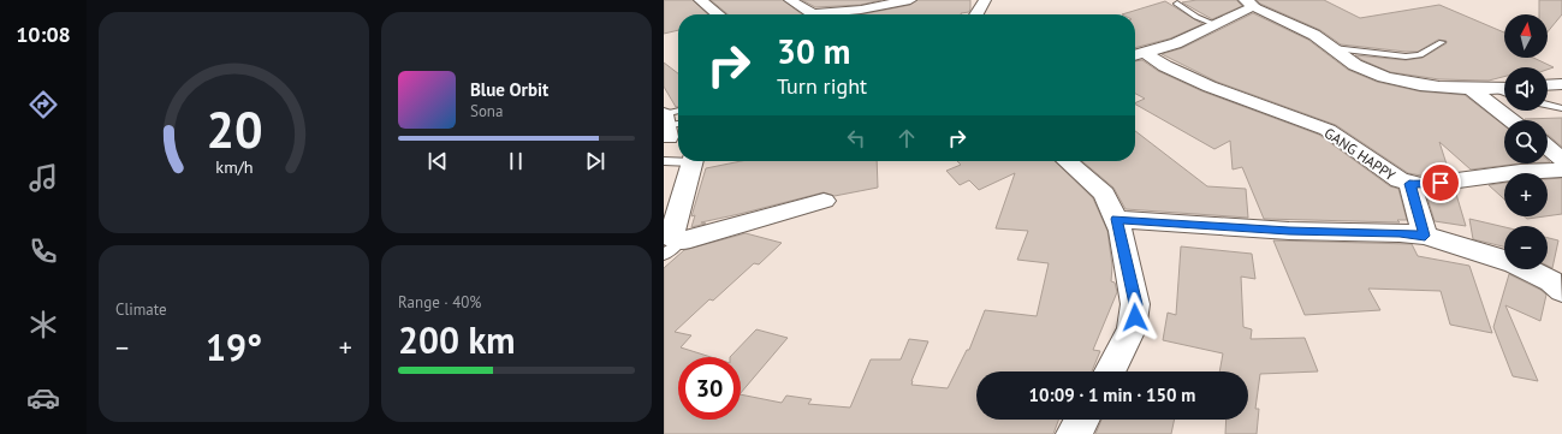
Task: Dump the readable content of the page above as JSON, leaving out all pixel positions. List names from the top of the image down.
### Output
{
  "streets": {
    "street": ["GANG HAPPY"]
  },
  "north": "top",
  "page": {
    "tabs": "10:08",
    "map_buttons": ["+", "−"],
    "turn": ["30 m", "Turn right"],
    "song": ["Blue Orbit", "Sona"],
    "tile": [
      "Climate",
      ["Range · 40%", "200 km"]
    ],
    "heat": ["−", "19°", "+"],
    "limit": "30",
    "trip": "10:09 · 1 min · 150 m",
    "gauge": ["20", "km/h"]
  }
}
